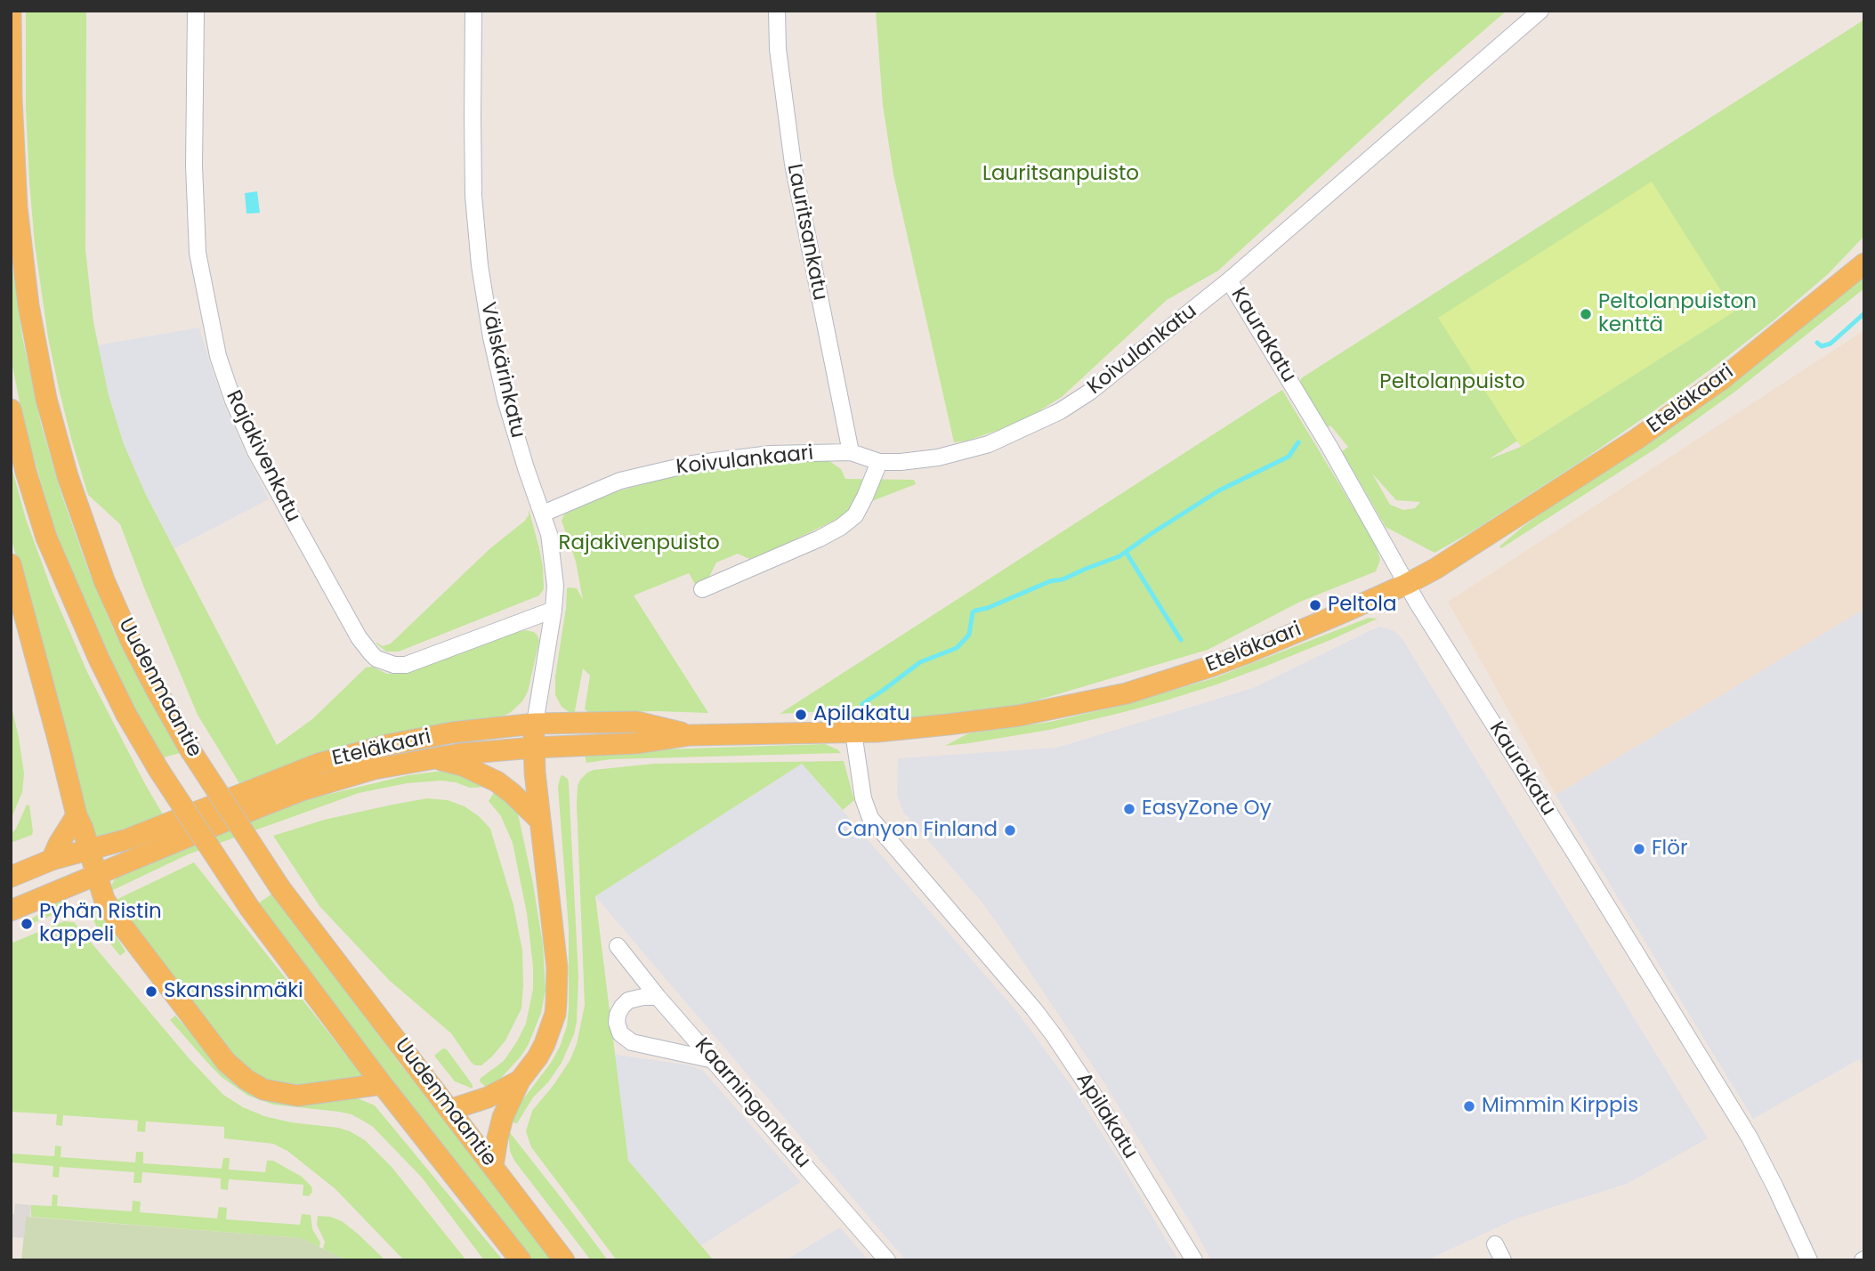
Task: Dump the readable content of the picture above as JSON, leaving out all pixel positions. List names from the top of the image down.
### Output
{
  "streets": {
    "main road": ["Eteläkaari", "Uudenmaantie"],
    "street": [
      "Lauritsankatu",
      "Kaurakatu",
      "Koivulankatu",
      "Välskärinkatu",
      "Rajakivenkatu",
      "Koivulankaari",
      "Kaarningonkatu",
      "Apilakatu"
    ]
  },
  "crossings": [
    ["Lauritsankatu", "Koivulankaari"],
    ["Kaurakatu", "Koivulankatu"],
    ["Kaurakatu", "Eteläkaari"],
    ["Koivulankatu", "Koivulankaari"],
    ["Välskärinkatu", "Eteläkaari"],
    ["Välskärinkatu", "Rajakivenkatu"],
    ["Välskärinkatu", "Koivulankaari"],
    ["Eteläkaari", "Apilakatu"]
  ],
  "parks": ["Lauritsanpuisto", "Peltolanpuisto", "Rajakivenpuisto"],
  "places": [
    "Peltolanpuiston kenttä",
    "Peltola",
    "Apilakatu",
    "EasyZone Oy",
    "Canyon Finland",
    "Flör",
    "Pyhän Ristin kappeli",
    "Skanssinmäki",
    "Mimmin Kirppis"
  ]
}
